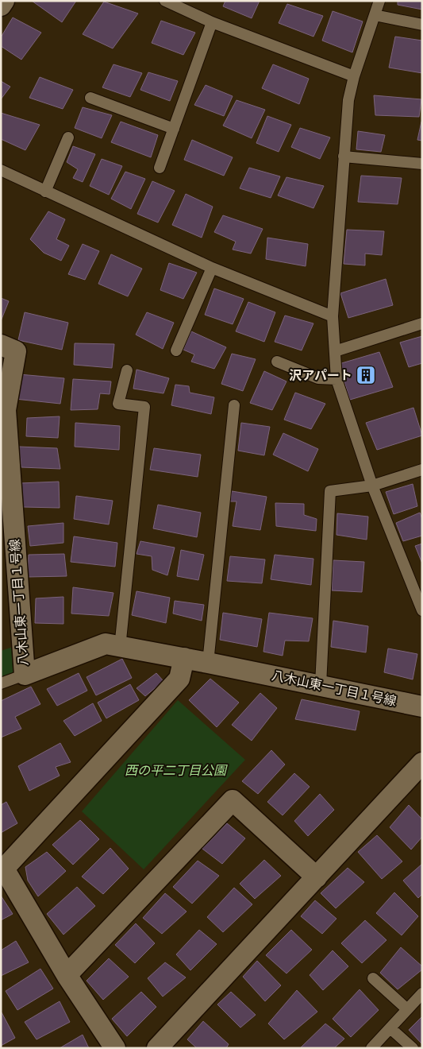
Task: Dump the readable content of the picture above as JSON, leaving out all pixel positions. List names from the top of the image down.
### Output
{
  "streets": {
    "street": ["八木山東一丁目１号線"]
  },
  "parks": ["西の平二丁目公園"],
  "places": {
    "building": ["沢アパート"]
  }
}
